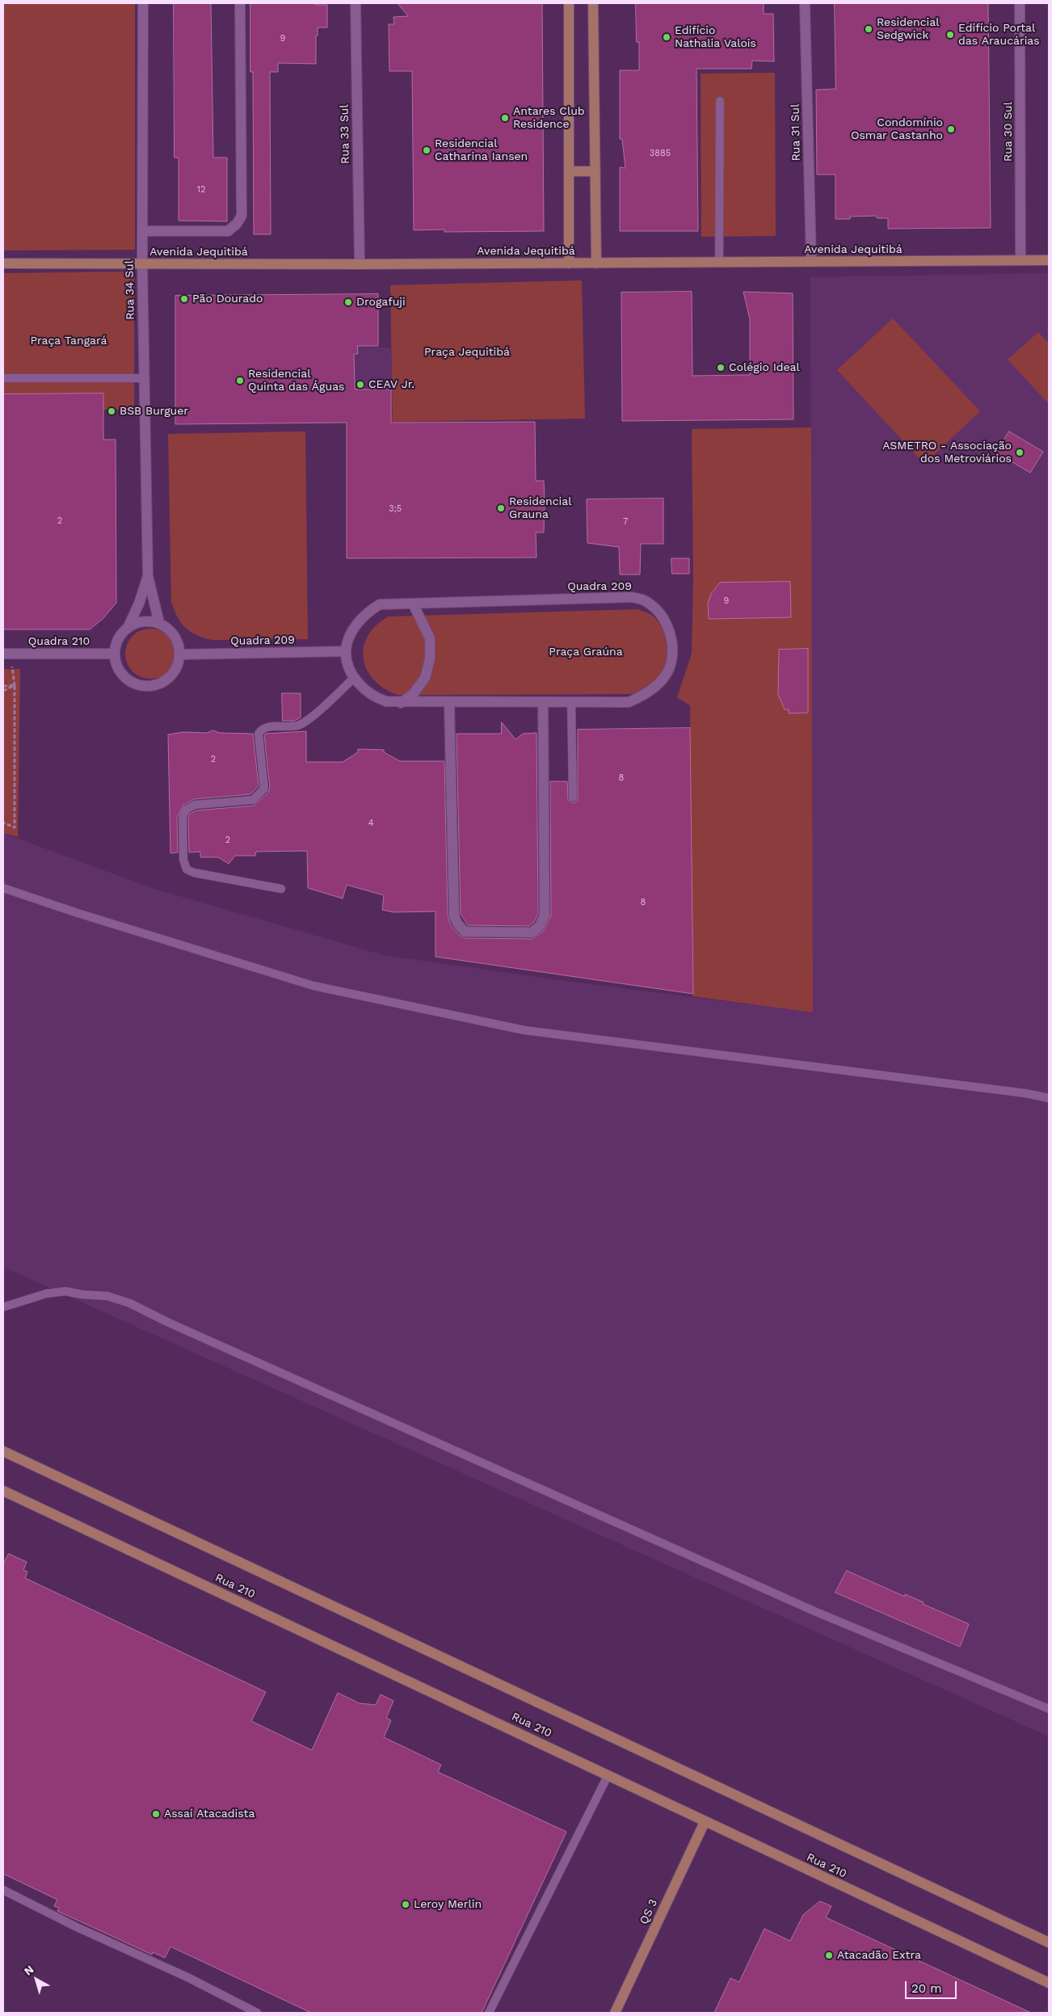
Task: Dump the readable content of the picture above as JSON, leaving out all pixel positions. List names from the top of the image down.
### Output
{
  "streets": {
    "main road": ["Avenida Jequitibá", "Rua 210", "QS 3"],
    "street": [
      "Rua 30 Sul",
      "Rua 31 Sul",
      "Rua 33 Sul",
      "Rua 34 Sul",
      "Quadra 209",
      "Quadra 210"
    ]
  },
  "crossings": [
    ["Rua 30 Sul", "Avenida Jequitibá"],
    ["Rua 31 Sul", "Avenida Jequitibá"],
    ["Rua 33 Sul", "Avenida Jequitibá"],
    ["Avenida Jequitibá", "Rua 34 Sul"],
    ["Rua 34 Sul", "Quadra 209"],
    ["Rua 34 Sul", "Quadra 210"],
    ["Quadra 209", "Quadra 210"],
    ["Rua 210", "QS 3"]
  ],
  "parks": ["Praça Tangará", "Praça Jequitibá", "Praça Graúna"],
  "places": [
    "Residencial Sedgwick",
    "Edifício Portal das Araucárias",
    "Edifício Nathalia Valois",
    "Antares Club Residence",
    "Condomínio Osmar Castanho",
    "Residencial Catharina Iansen",
    "Pão Dourado",
    "Drogafuji",
    "Colégio Ideal",
    "Residencial Quinta das Águas",
    "CEAV Jr.",
    "BSB Burguer",
    "ASMETRO - Associação dos Metroviários",
    "Residencial Grauna",
    "Assaí Atacadista",
    "Leroy Merlin",
    "Atacadão Extra"
  ],
  "house_numbers": [
    "9",
    "3885",
    "12",
    "3;5",
    "2",
    "7",
    "9",
    "2",
    "8",
    "4",
    "2",
    "8"
  ],
  "scale_bar": "20 m",
  "north": "top left"
}
